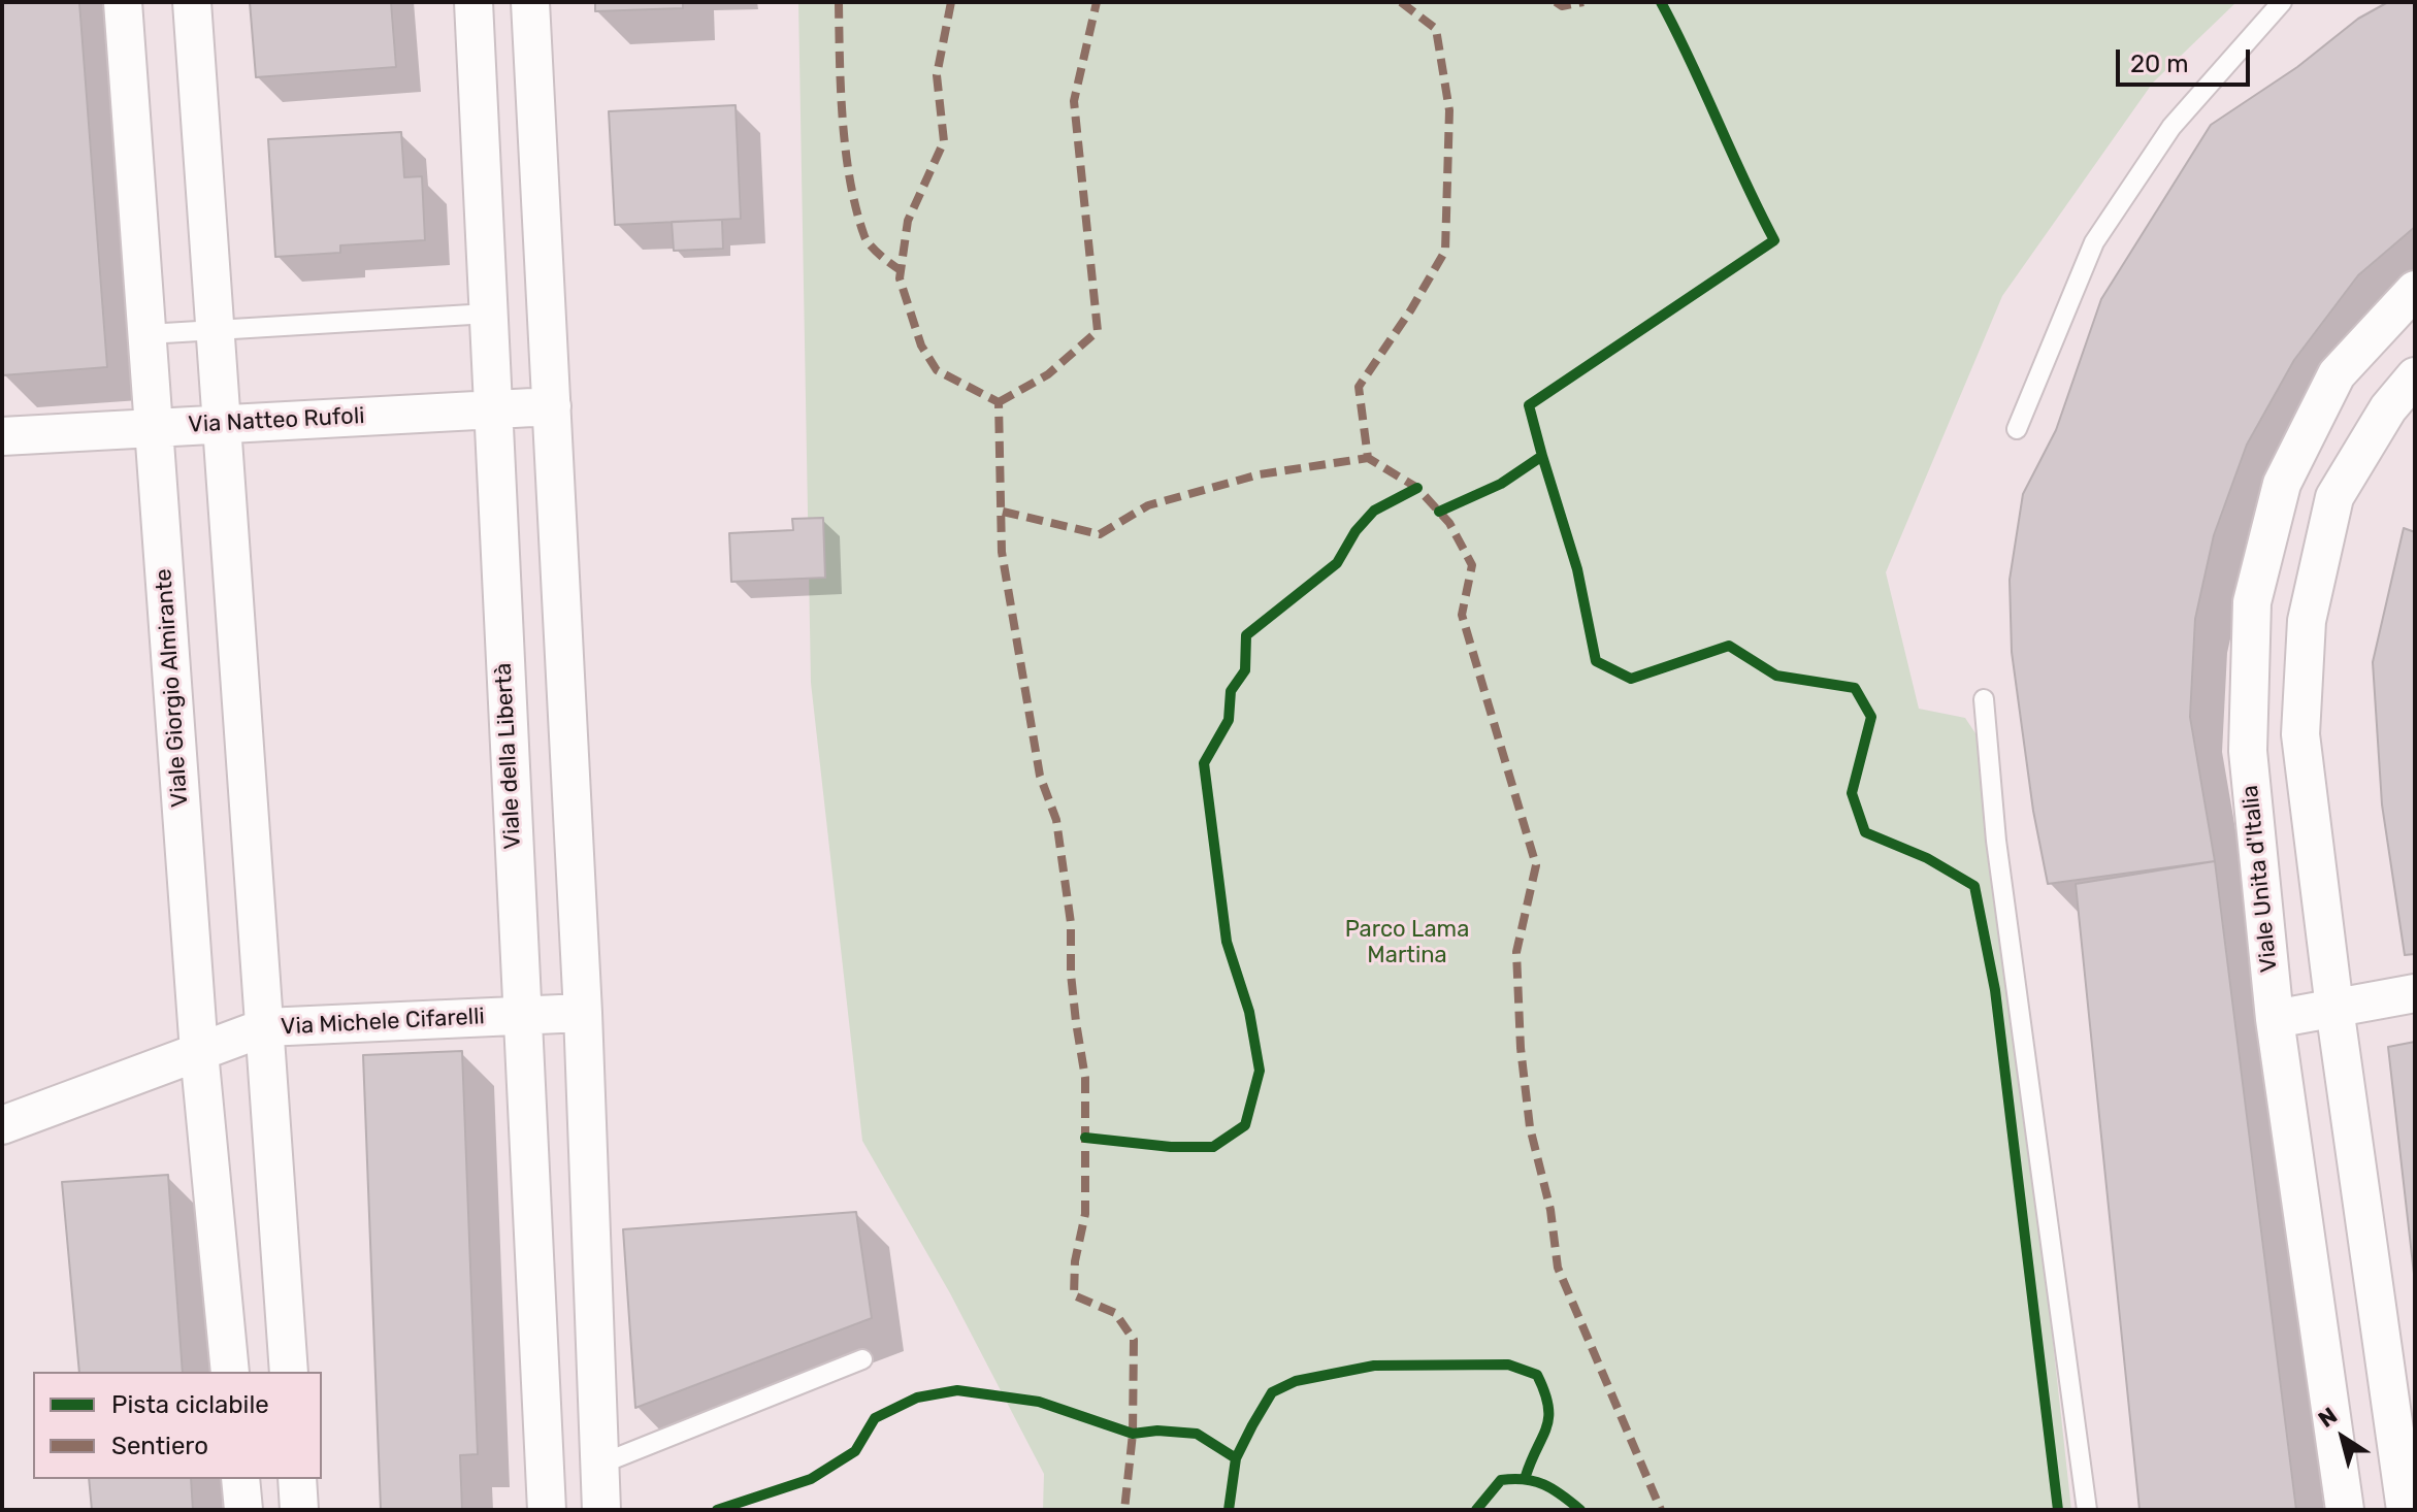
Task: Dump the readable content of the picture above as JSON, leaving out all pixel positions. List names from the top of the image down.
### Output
{
  "streets": {
    "street": [
      "Via Natteo Rufoli",
      "Viale Giorgio Almirante",
      "Viale della Libertà",
      "Viale Unita d'Italia",
      "Via Michele Cifarelli"
    ]
  },
  "crossings": [
    ["Via Natteo Rufoli", "Viale Giorgio Almirante"],
    ["Via Natteo Rufoli", "Viale della Libertà"],
    ["Viale Giorgio Almirante", "Via Michele Cifarelli"],
    ["Viale della Libertà", "Via Michele Cifarelli"]
  ],
  "parks": ["Parco Lama Martina"],
  "legend": ["Pista ciclabile", "Sentiero"],
  "scale_bar": "20 m",
  "north": "top left"
}
